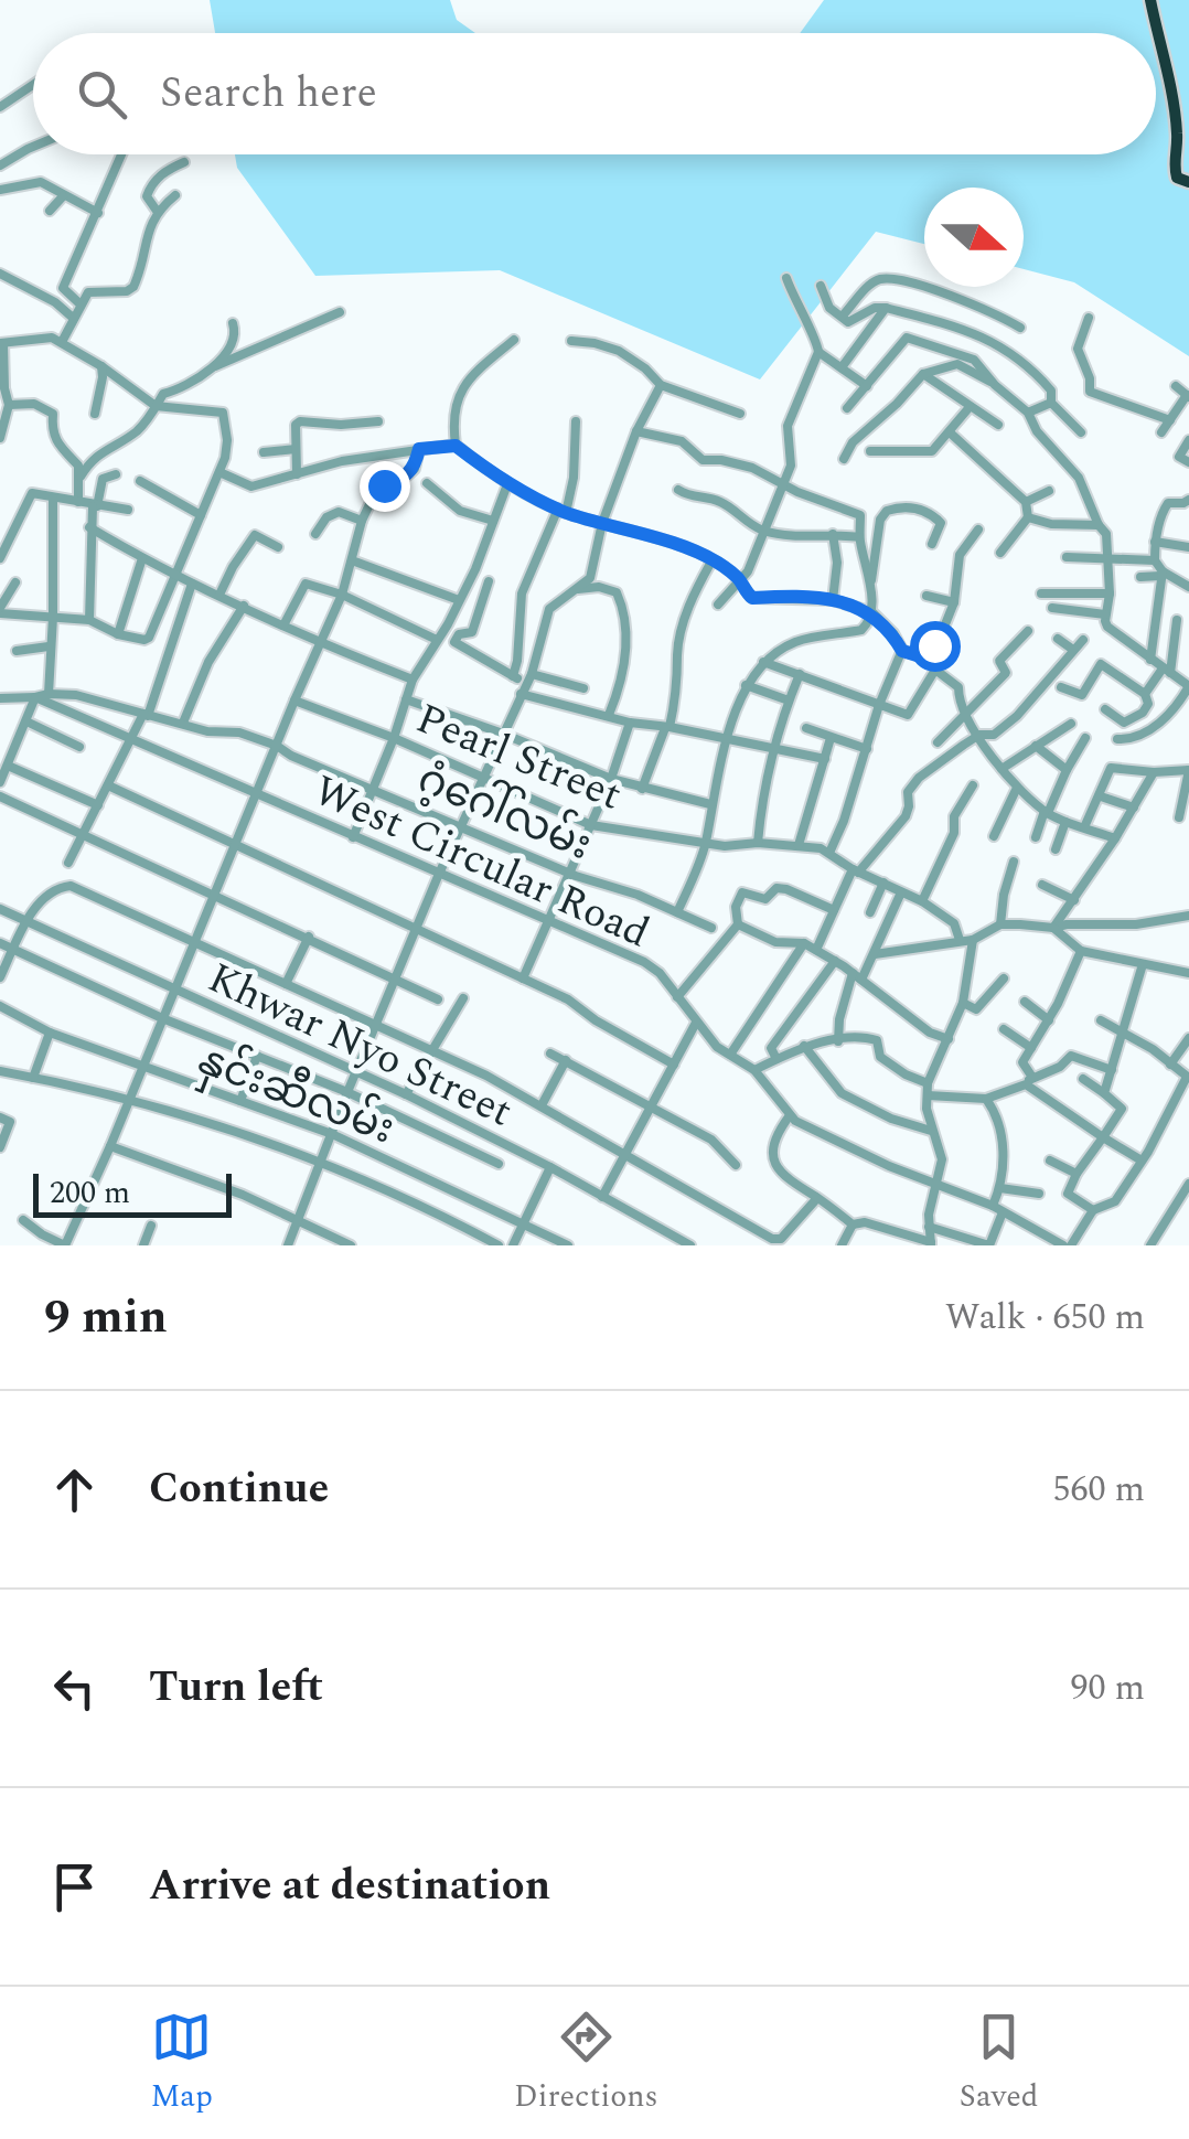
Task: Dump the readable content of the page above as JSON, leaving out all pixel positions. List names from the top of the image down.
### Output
{
  "streets": {
    "street": [
      "Pearl Street",
      "ဂံ့ဂေါ်လမ်း",
      "West Circular Road",
      "Khwar Nyo Street",
      "နှင်းဆီလမ်း"
    ]
  },
  "scale_bar": "200 m",
  "north": "right",
  "page": {
    "search": "Search here",
    "scale": "200 m",
    "heading": ["9 min", "Walk · 650 m"],
    "list": [
      ["Continue", "560 m"],
      ["Turn left", "90 m"],
      "Arrive at destination"
    ],
    "nav": ["Map", "Directions", "Saved"]
  }
}
